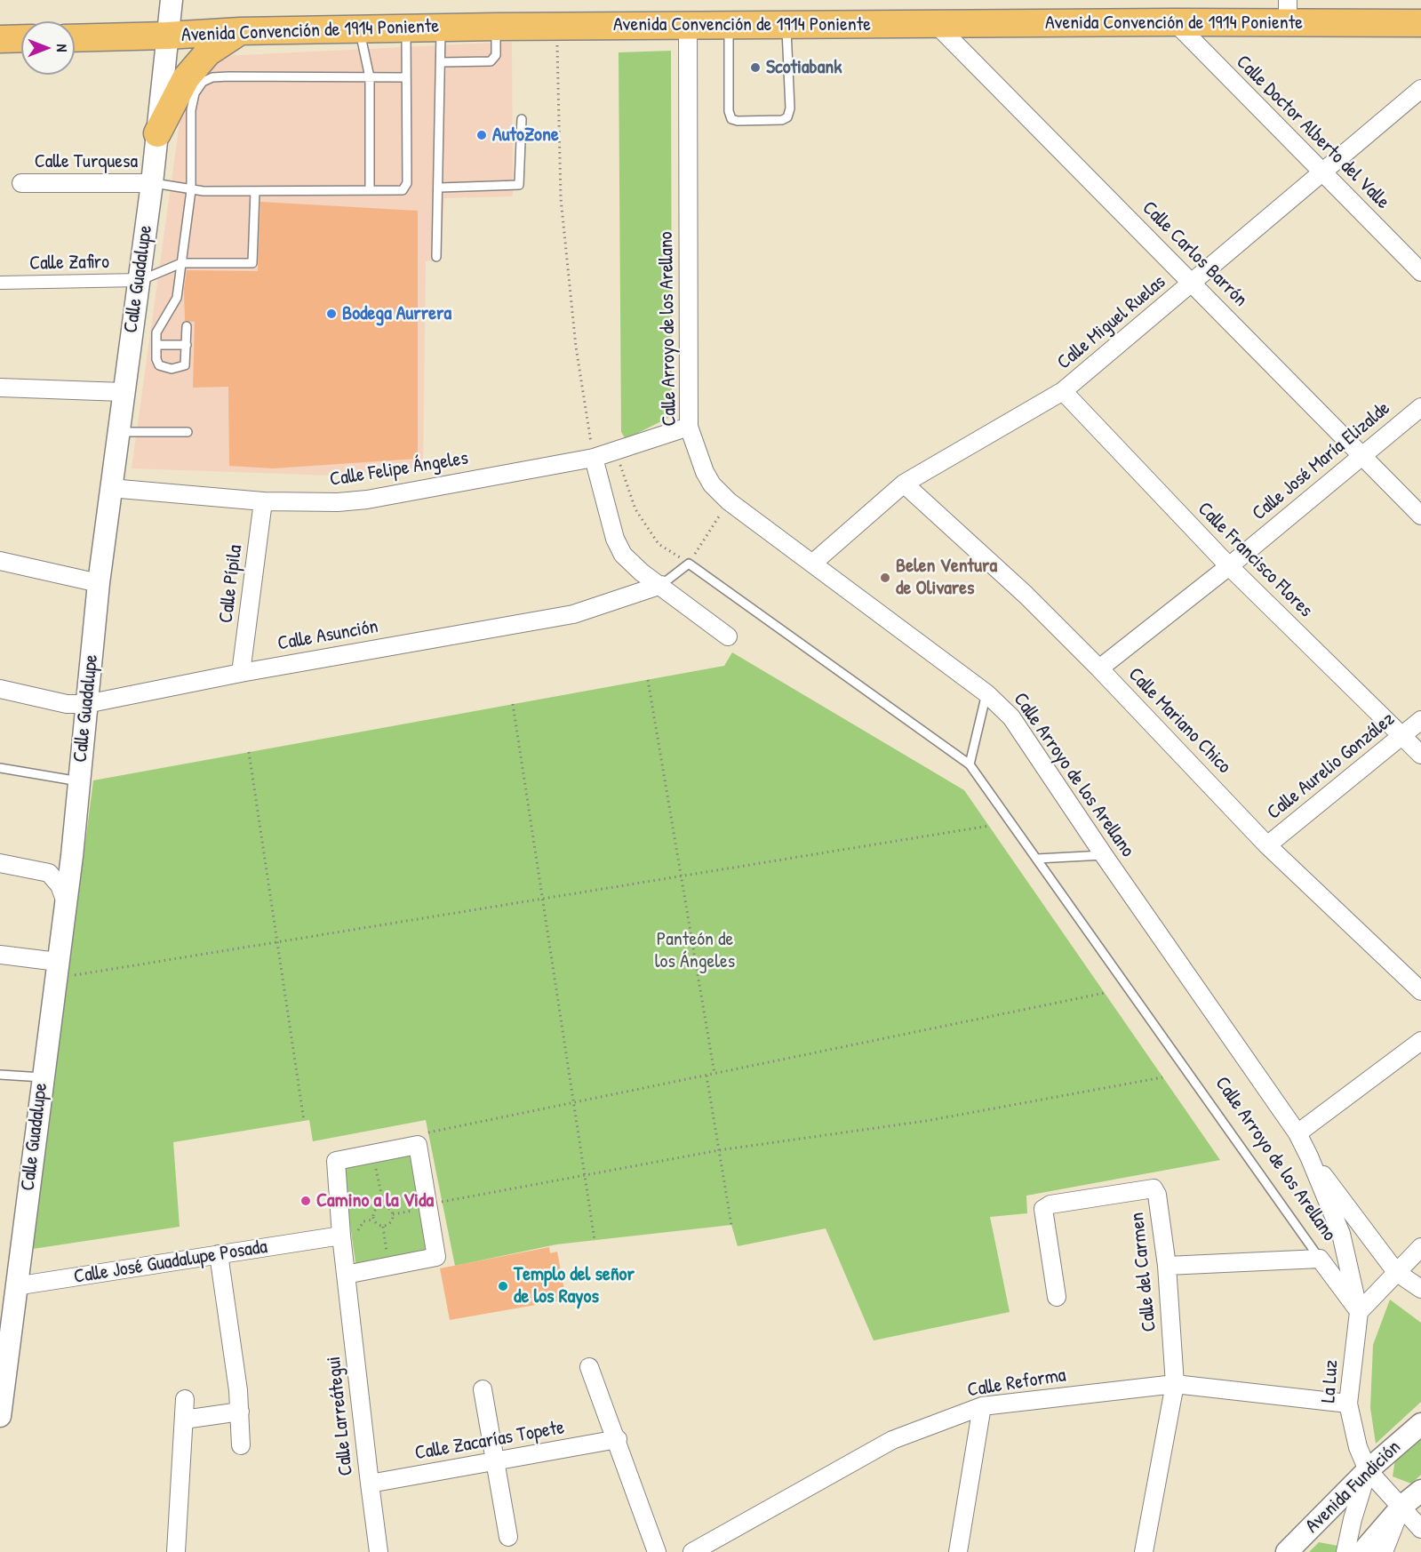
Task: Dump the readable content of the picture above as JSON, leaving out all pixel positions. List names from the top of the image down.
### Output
{
  "streets": {
    "main road": ["Avenida Convención de 1914 Poniente"],
    "street": [
      "Calle Doctor Alberto del Valle",
      "Calle Turquesa",
      "Calle Carlos Barrón",
      "Calle Zafiro",
      "Calle Guadalupe",
      "Calle Miguel Ruelas",
      "Calle Arroyo de los Arellano",
      "Calle José María Elizalde",
      "Calle Felipe Ángeles",
      "Calle Francisco Flores",
      "Calle Pípila",
      "Calle Asunción",
      "Calle Mariano Chico",
      "Calle Aurelio González",
      "Calle José Guadalupe Posada",
      "Calle del Carmen",
      "La Luz",
      "Calle Reforma",
      "Calle Larreátegui",
      "Calle Zacarías Topete",
      "Avenida Fundición"
    ]
  },
  "crossings": [
    ["Avenida Convención de 1914 Poniente", "Calle Doctor Alberto del Valle"],
    ["Avenida Convención de 1914 Poniente", "Calle Carlos Barrón"],
    ["Avenida Convención de 1914 Poniente", "Calle Guadalupe"],
    ["Avenida Convención de 1914 Poniente", "Calle Arroyo de los Arellano"],
    ["Calle Doctor Alberto del Valle", "Calle Miguel Ruelas"],
    ["Calle Turquesa", "Calle Guadalupe"],
    ["Calle Carlos Barrón", "Calle Miguel Ruelas"],
    ["Calle Carlos Barrón", "Calle José María Elizalde"],
    ["Calle Zafiro", "Calle Guadalupe"],
    ["Calle Guadalupe", "Calle Felipe Ángeles"],
    ["Calle Guadalupe", "Calle Asunción"],
    ["Calle Guadalupe", "Calle José Guadalupe Posada"],
    ["Calle Miguel Ruelas", "Calle Arroyo de los Arellano"],
    ["Calle Miguel Ruelas", "Calle Francisco Flores"],
    ["Calle Miguel Ruelas", "Calle Mariano Chico"],
    ["Calle Arroyo de los Arellano", "Calle Felipe Ángeles"],
    ["Calle Arroyo de los Arellano", "La Luz"],
    ["Calle José María Elizalde", "Calle Francisco Flores"],
    ["Calle José María Elizalde", "Calle Mariano Chico"],
    ["Calle Felipe Ángeles", "Calle Pípila"],
    ["Calle Francisco Flores", "Calle Aurelio González"],
    ["Calle Pípila", "Calle Asunción"],
    ["Calle Mariano Chico", "Calle Aurelio González"],
    ["Calle José Guadalupe Posada", "Calle Larreátegui"],
    ["Calle del Carmen", "Calle Reforma"],
    ["La Luz", "Calle Reforma"],
    ["La Luz", "Avenida Fundición"],
    ["Calle Larreátegui", "Calle Zacarías Topete"]
  ],
  "parks": ["Panteón de los Ángeles"],
  "places": [
    "Scotiabank",
    "AutoZone",
    "Bodega Aurrera",
    "Belen Ventura de Olivares",
    "Camino a la Vida",
    "Templo del señor de los Rayos"
  ],
  "north": "right"
}
